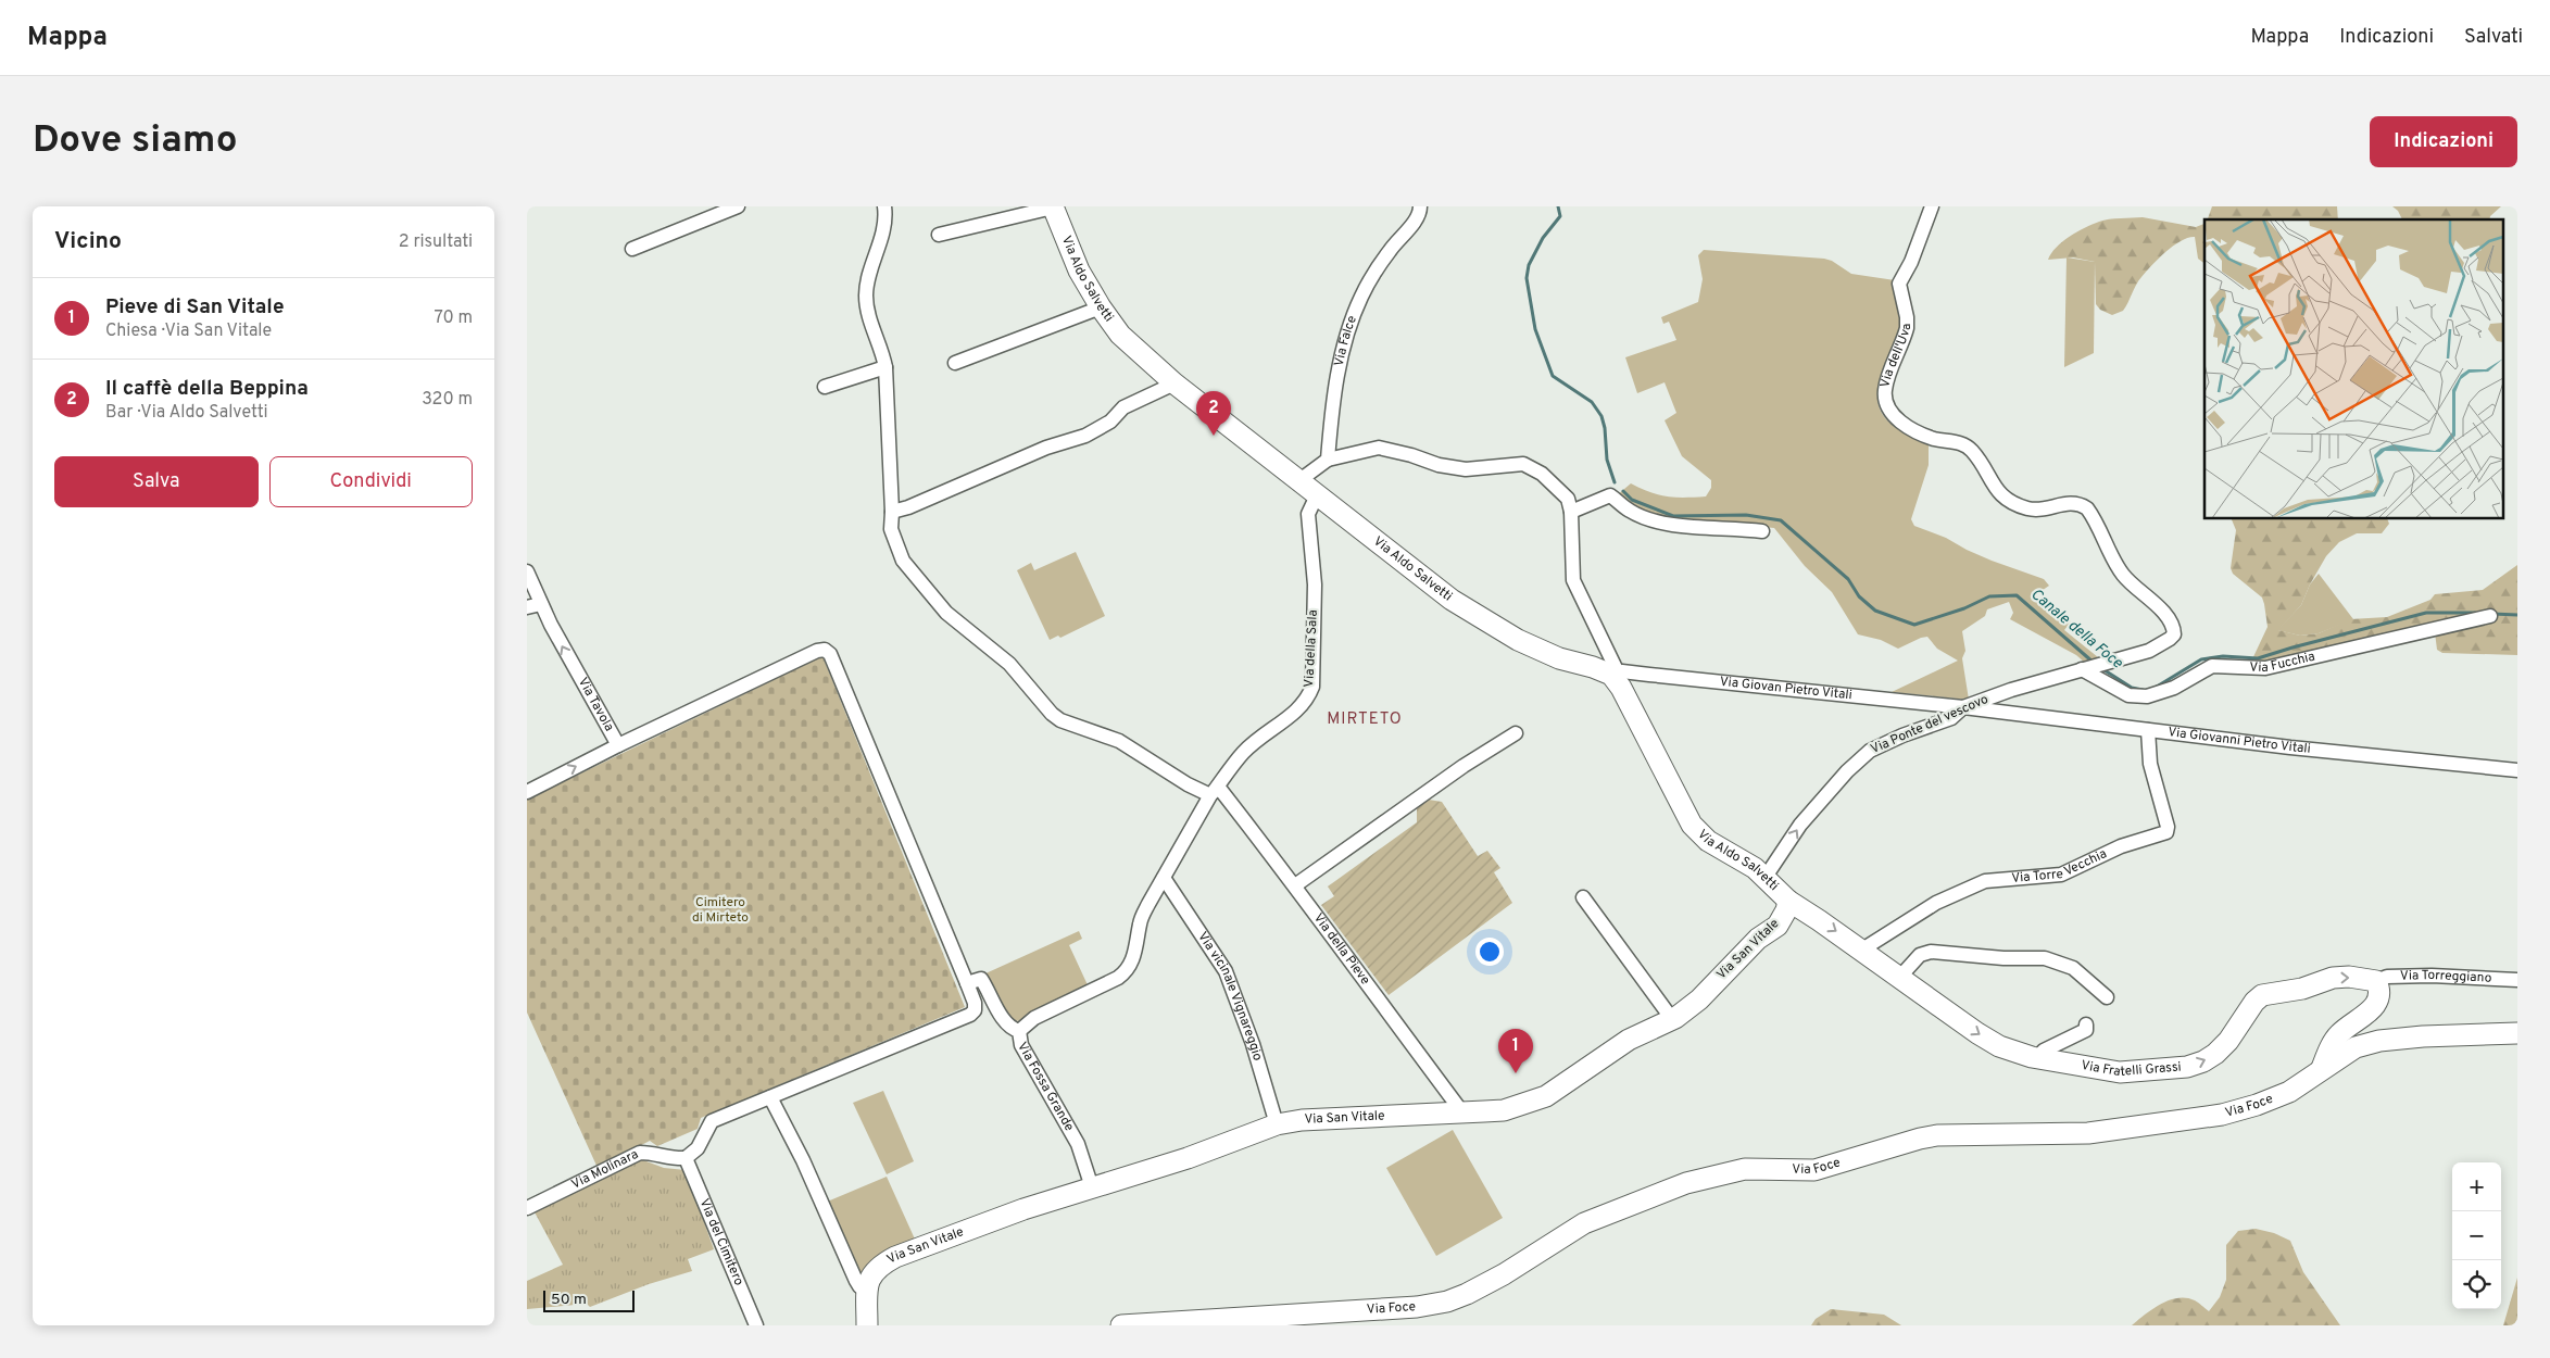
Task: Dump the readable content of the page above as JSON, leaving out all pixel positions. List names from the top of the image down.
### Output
{
  "streets": {
    "street": [
      "Via Aldo Salvetti",
      "Via Falce",
      "Via dell'Uva",
      "Via della Sala",
      "Via Fucchia",
      "Via Giovan Pietro Vitali",
      "Via Tavola",
      "Via Ponte del vescovo",
      "Via Giovanni Pietro Vitali",
      "Via Torre Vecchia",
      "Via della Pieve",
      "Via San Vitale",
      "Via Torreggiano",
      "Via vicinale Vignareggio",
      "Via Fratelli Grassi",
      "Via Fossa Grande",
      "Via Foce",
      "Via Molinara",
      "Via del Cimitero"
    ]
  },
  "crossings": [
    ["Via Aldo Salvetti", "Via della Sala"],
    ["Via Aldo Salvetti", "Via Giovan Pietro Vitali"],
    ["Via Aldo Salvetti", "Via Ponte del vescovo"],
    ["Via Aldo Salvetti", "Via San Vitale"],
    ["Via Aldo Salvetti", "Via Fratelli Grassi"],
    ["Via dell'Uva", "Via Ponte del vescovo"],
    ["Via della Sala", "Via della Pieve"],
    ["Via della Sala", "Via vicinale Vignareggio"],
    ["Via della Sala", "Via Fossa Grande"],
    ["Via Fucchia", "Via Ponte del vescovo"],
    ["Via Giovan Pietro Vitali", "Via Ponte del vescovo"],
    ["Via Giovan Pietro Vitali", "Via Giovanni Pietro Vitali"],
    ["Via Ponte del vescovo", "Via Giovanni Pietro Vitali"],
    ["Via Giovanni Pietro Vitali", "Via Torre Vecchia"],
    ["Via Torre Vecchia", "Via Fratelli Grassi"],
    ["Via della Pieve", "Via San Vitale"],
    ["Via San Vitale", "Via vicinale Vignareggio"],
    ["Via San Vitale", "Via Fratelli Grassi"],
    ["Via San Vitale", "Via Fossa Grande"],
    ["Via Torreggiano", "Via Fratelli Grassi"],
    ["Via Molinara", "Via del Cimitero"]
  ],
  "one_way": ["Via Ponte del vescovo"],
  "districts": ["MIRTETO"],
  "water": ["Canale della Foce"],
  "parks": ["Cimitero di Mirteto"],
  "scale_bar": "50 m",
  "page": {
    "header": "Mappa",
    "nav": ["Mappa", "Indicazioni", "Salvati"],
    "buttons": [
      "Indicazioni",
      ["Salva", "Condividi"]
    ],
    "title": "Dove siamo",
    "heading": ["Vicino", "2 risultati"],
    "list": [
      {
        "mark": "1",
        "name": "Pieve di San Vitale",
        "note": "Chiesa · Via San Vitale",
        "value": "70 m"
      },
      {
        "mark": "2",
        "name": "Il caffè della Beppina",
        "note": "Bar · Via Aldo Salvetti",
        "value": "320 m"
      }
    ],
    "pins": ["2", "1"],
    "map_buttons": ["+", "−"],
    "scale": "50 m"
  }
}
